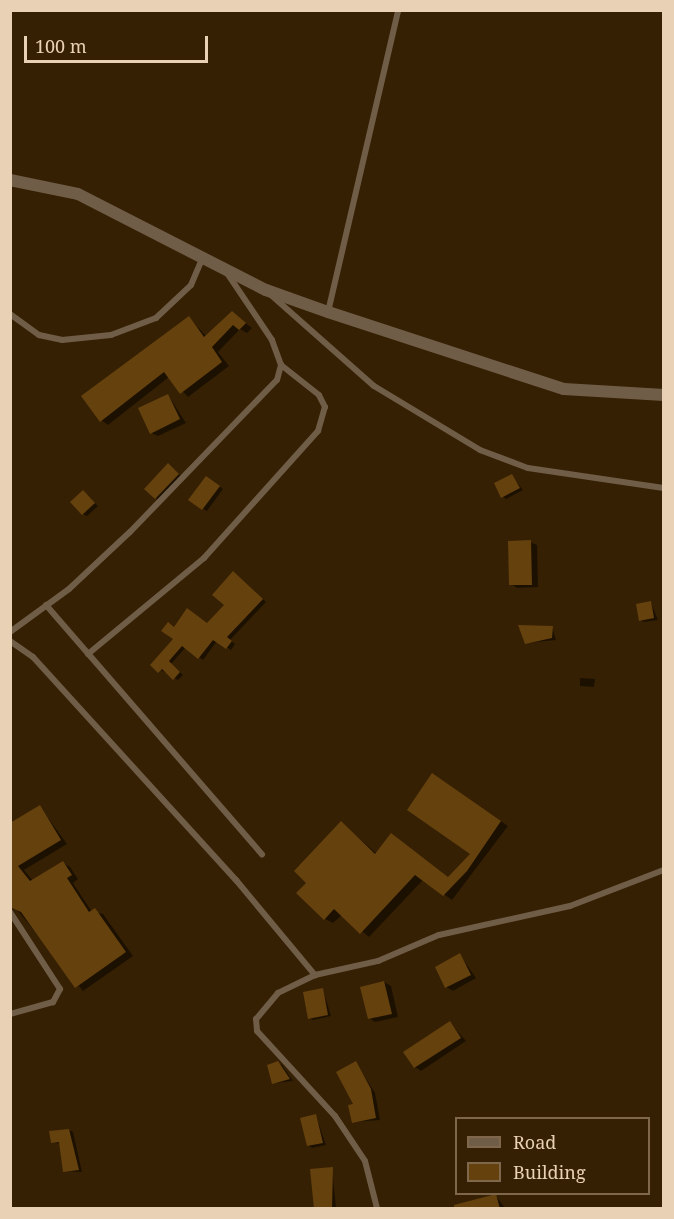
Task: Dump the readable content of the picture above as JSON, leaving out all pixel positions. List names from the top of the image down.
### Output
{
  "legend": ["Road", "Building"],
  "scale_bar": "100 m"
}
